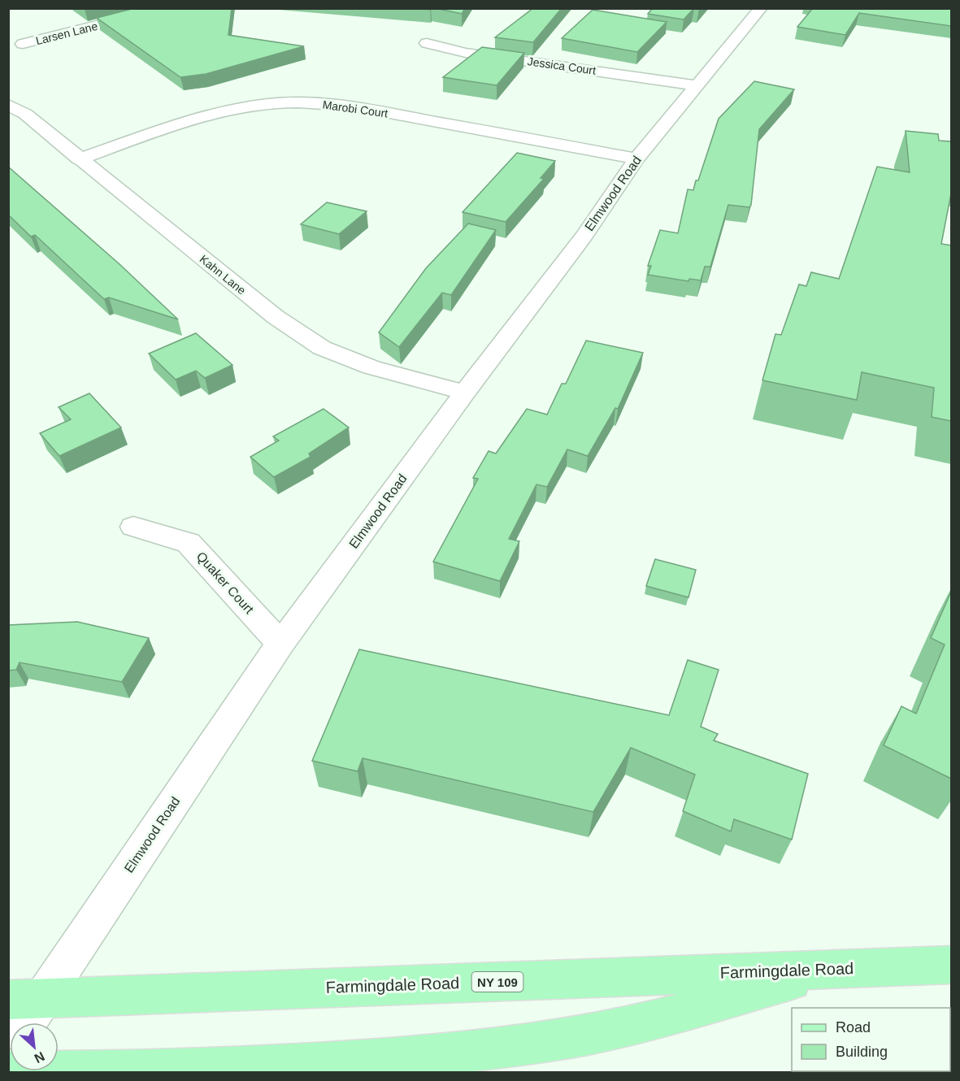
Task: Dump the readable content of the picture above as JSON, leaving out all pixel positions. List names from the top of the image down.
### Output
{
  "streets": {
    "main road": ["Farmingdale Road", "NY 109"],
    "street": [
      "Larsen Lane",
      "Jessica Court",
      "Marobi Court",
      "Elmwood Road",
      "Kahn Lane",
      "Quaker Court"
    ]
  },
  "crossings": [
    ["Jessica Court", "Elmwood Road"],
    ["Marobi Court", "Elmwood Road"],
    ["Marobi Court", "Kahn Lane"],
    ["Elmwood Road", "Kahn Lane"],
    ["Elmwood Road", "Quaker Court"],
    ["Elmwood Road", "Farmingdale Road"]
  ],
  "legend": ["Road", "Building"],
  "north": "bottom right"
}
